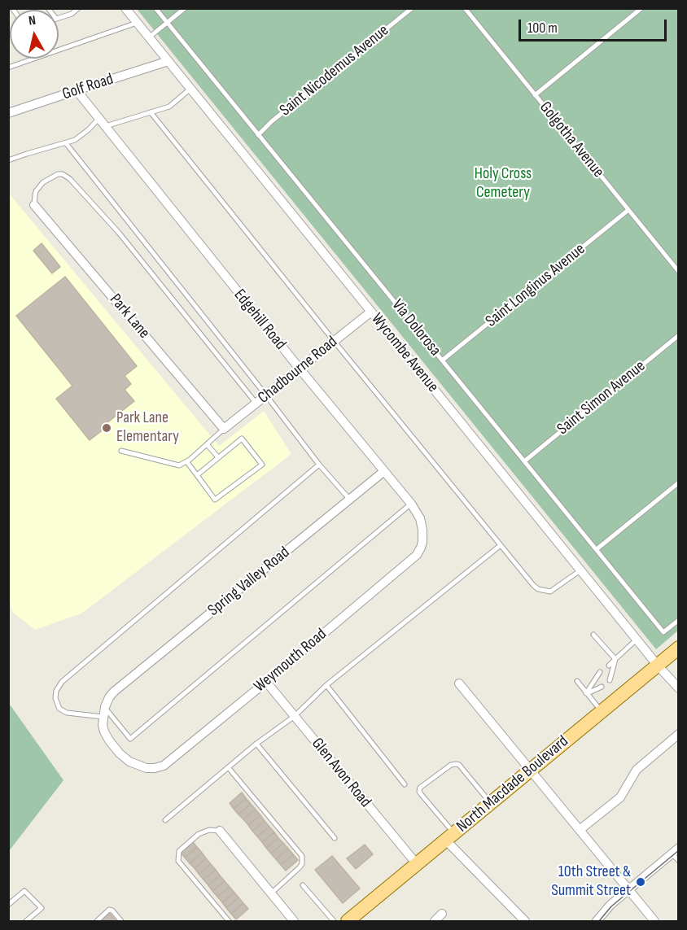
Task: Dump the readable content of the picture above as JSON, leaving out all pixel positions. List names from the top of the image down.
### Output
{
  "streets": {
    "main road": ["North Macdade Boulevard"],
    "street": [
      "Golf Road",
      "Park Lane",
      "Edgehill Road",
      "Wycombe Avenue",
      "Chadbourne Road",
      "Spring Valley Road",
      "Weymouth Road",
      "Glen Avon Road"
    ],
    "lane": [
      "Saint Nicodemus Avenue",
      "Golgotha Avenue",
      "Saint Longinus Avenue",
      "Via Dolorosa",
      "Saint Simon Avenue"
    ]
  },
  "crossings": [
    ["Saint Nicodemus Avenue", "Via Dolorosa"],
    ["Golf Road", "Edgehill Road"],
    ["Golf Road", "Wycombe Avenue"],
    ["Golgotha Avenue", "Saint Longinus Avenue"],
    ["Saint Longinus Avenue", "Via Dolorosa"],
    ["Park Lane", "Chadbourne Road"],
    ["Edgehill Road", "Chadbourne Road"],
    ["Edgehill Road", "Spring Valley Road"],
    ["Edgehill Road", "Weymouth Road"],
    ["Via Dolorosa", "Saint Simon Avenue"],
    ["Wycombe Avenue", "Chadbourne Road"],
    ["Wycombe Avenue", "North Macdade Boulevard"],
    ["Weymouth Road", "Glen Avon Road"],
    ["Glen Avon Road", "North Macdade Boulevard"]
  ],
  "parks": ["Holy Cross Cemetery"],
  "places": ["Park Lane Elementary", "10th Street & Summit Street"],
  "scale_bar": "100 m",
  "north": "top"
}
